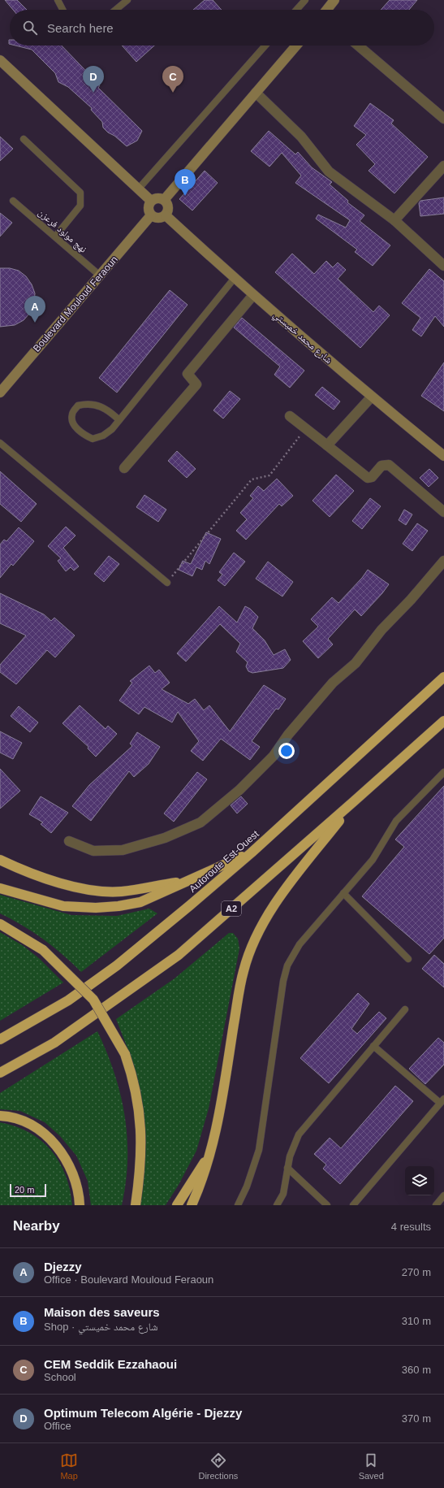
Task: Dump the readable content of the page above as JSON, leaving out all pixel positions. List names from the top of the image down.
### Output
{
  "streets": {
    "highway": ["Autoroute Est-Ouest", "A2"],
    "main road": ["Boulevard Mouloud Feraoun", "شارع محمد خميستي"],
    "lane": ["نهج مولود فرعزن"]
  },
  "crossings": [
    ["نهج مولود فرعزن", "Boulevard Mouloud Feraoun"],
    ["Boulevard Mouloud Feraoun", "شارع محمد خميستي"]
  ],
  "scale_bar": "20 m",
  "page": {
    "search": "Search here",
    "pins": [
      "C",
      "D",
      "B",
      "A"
    ],
    "scale": "20 m",
    "heading": ["Nearby", "4 results"],
    "list": [
      {
        "mark": "A",
        "name": "Djezzy",
        "note": "Office · Boulevard Mouloud Feraoun",
        "value": "270 m"
      },
      {
        "mark": "B",
        "name": "Maison des saveurs",
        "note": "Shop · شارع محمد خميستي",
        "value": "310 m"
      },
      {
        "mark": "C",
        "name": "CEM Seddik Ezzahaoui",
        "note": "School",
        "value": "360 m"
      },
      {
        "mark": "D",
        "name": "Optimum Telecom Algérie - Djezzy",
        "note": "Office",
        "value": "370 m"
      }
    ],
    "nav": ["Map", "Directions", "Saved"]
  }
}
